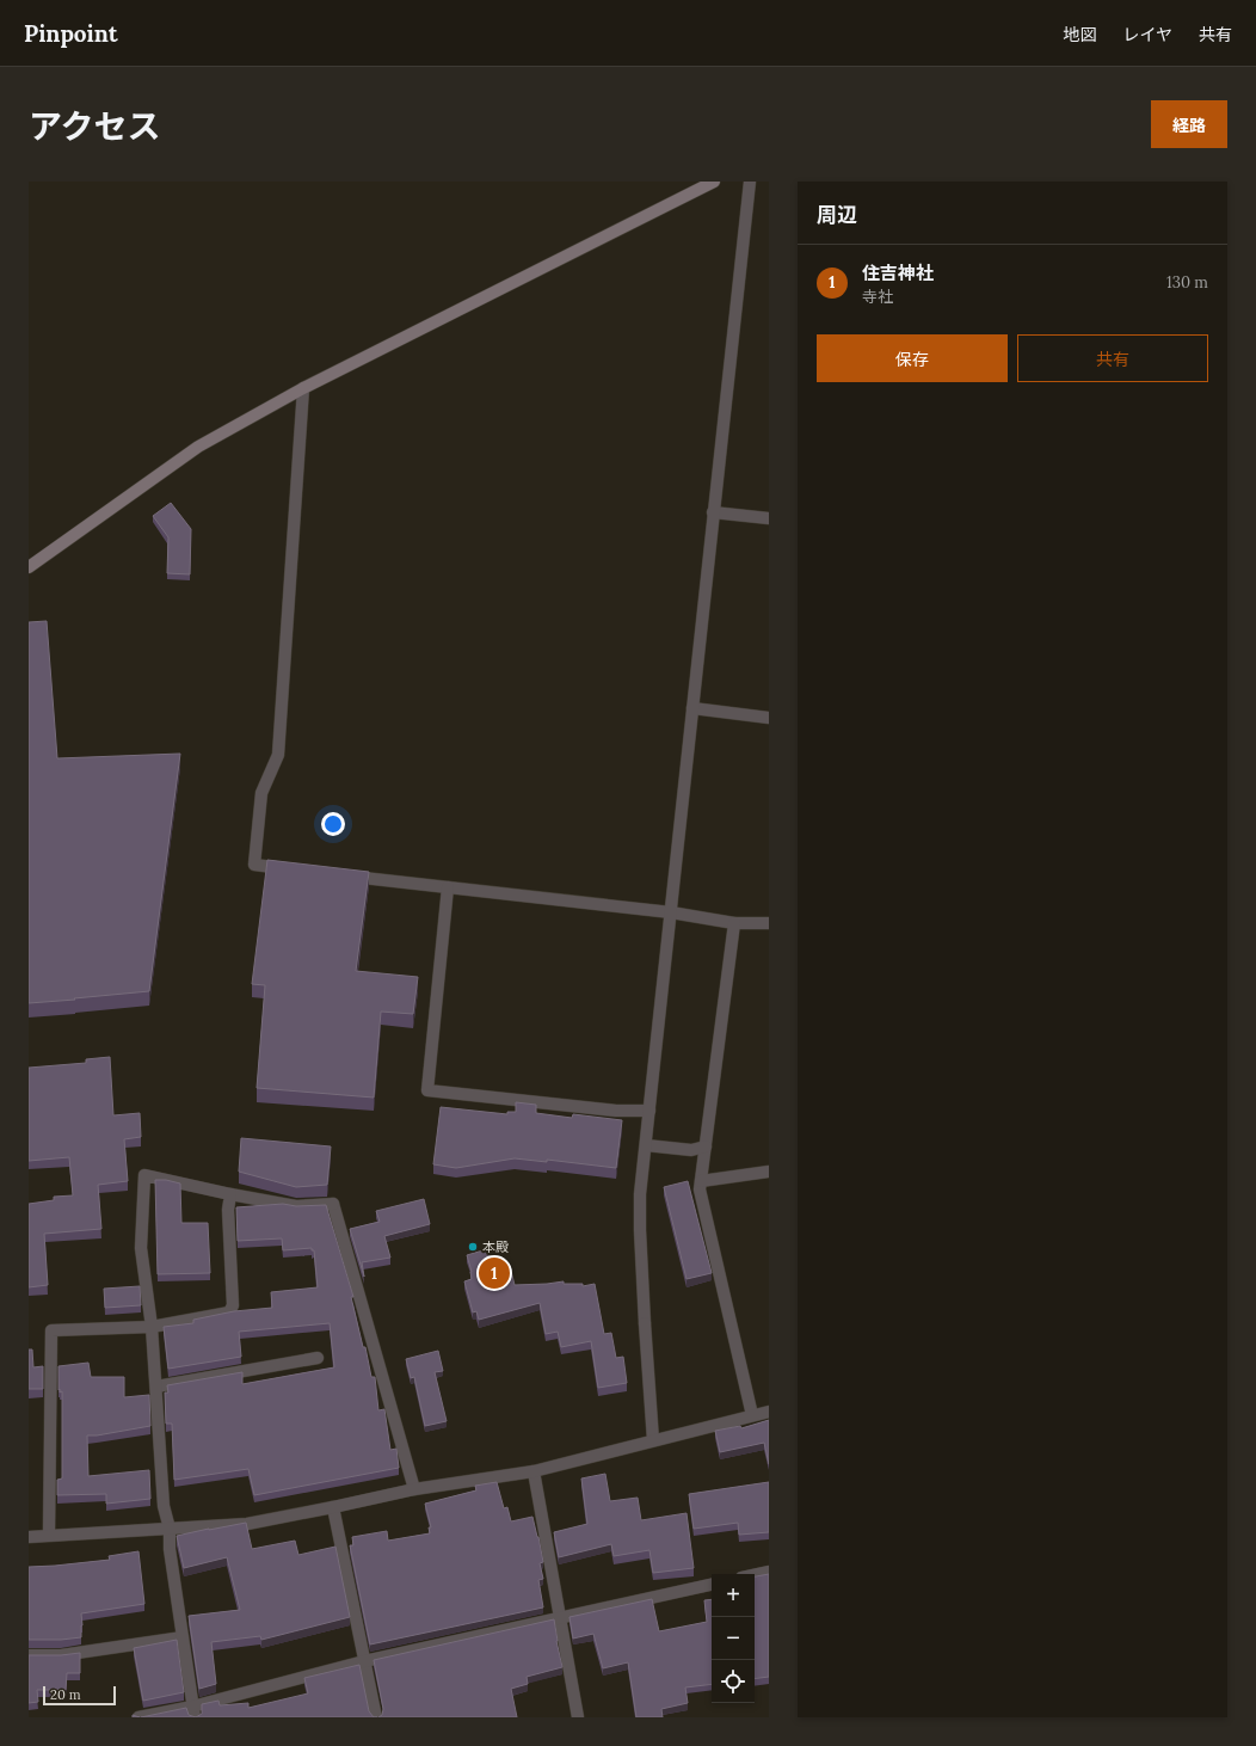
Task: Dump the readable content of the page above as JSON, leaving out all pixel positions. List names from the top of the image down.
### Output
{
  "places": ["本殿"],
  "scale_bar": "20 m",
  "page": {
    "header": "Pinpoint",
    "nav": ["地図", "レイヤ", "共有"],
    "title": "アクセス",
    "buttons": [
      "経路",
      ["保存", "共有"]
    ],
    "heading": "周辺",
    "list": [
      {
        "mark": "1",
        "name": "住吉神社",
        "note": "寺社",
        "value": "130 m"
      }
    ],
    "pins": "1",
    "map_buttons": ["+", "−"],
    "scale": "20 m"
  }
}
